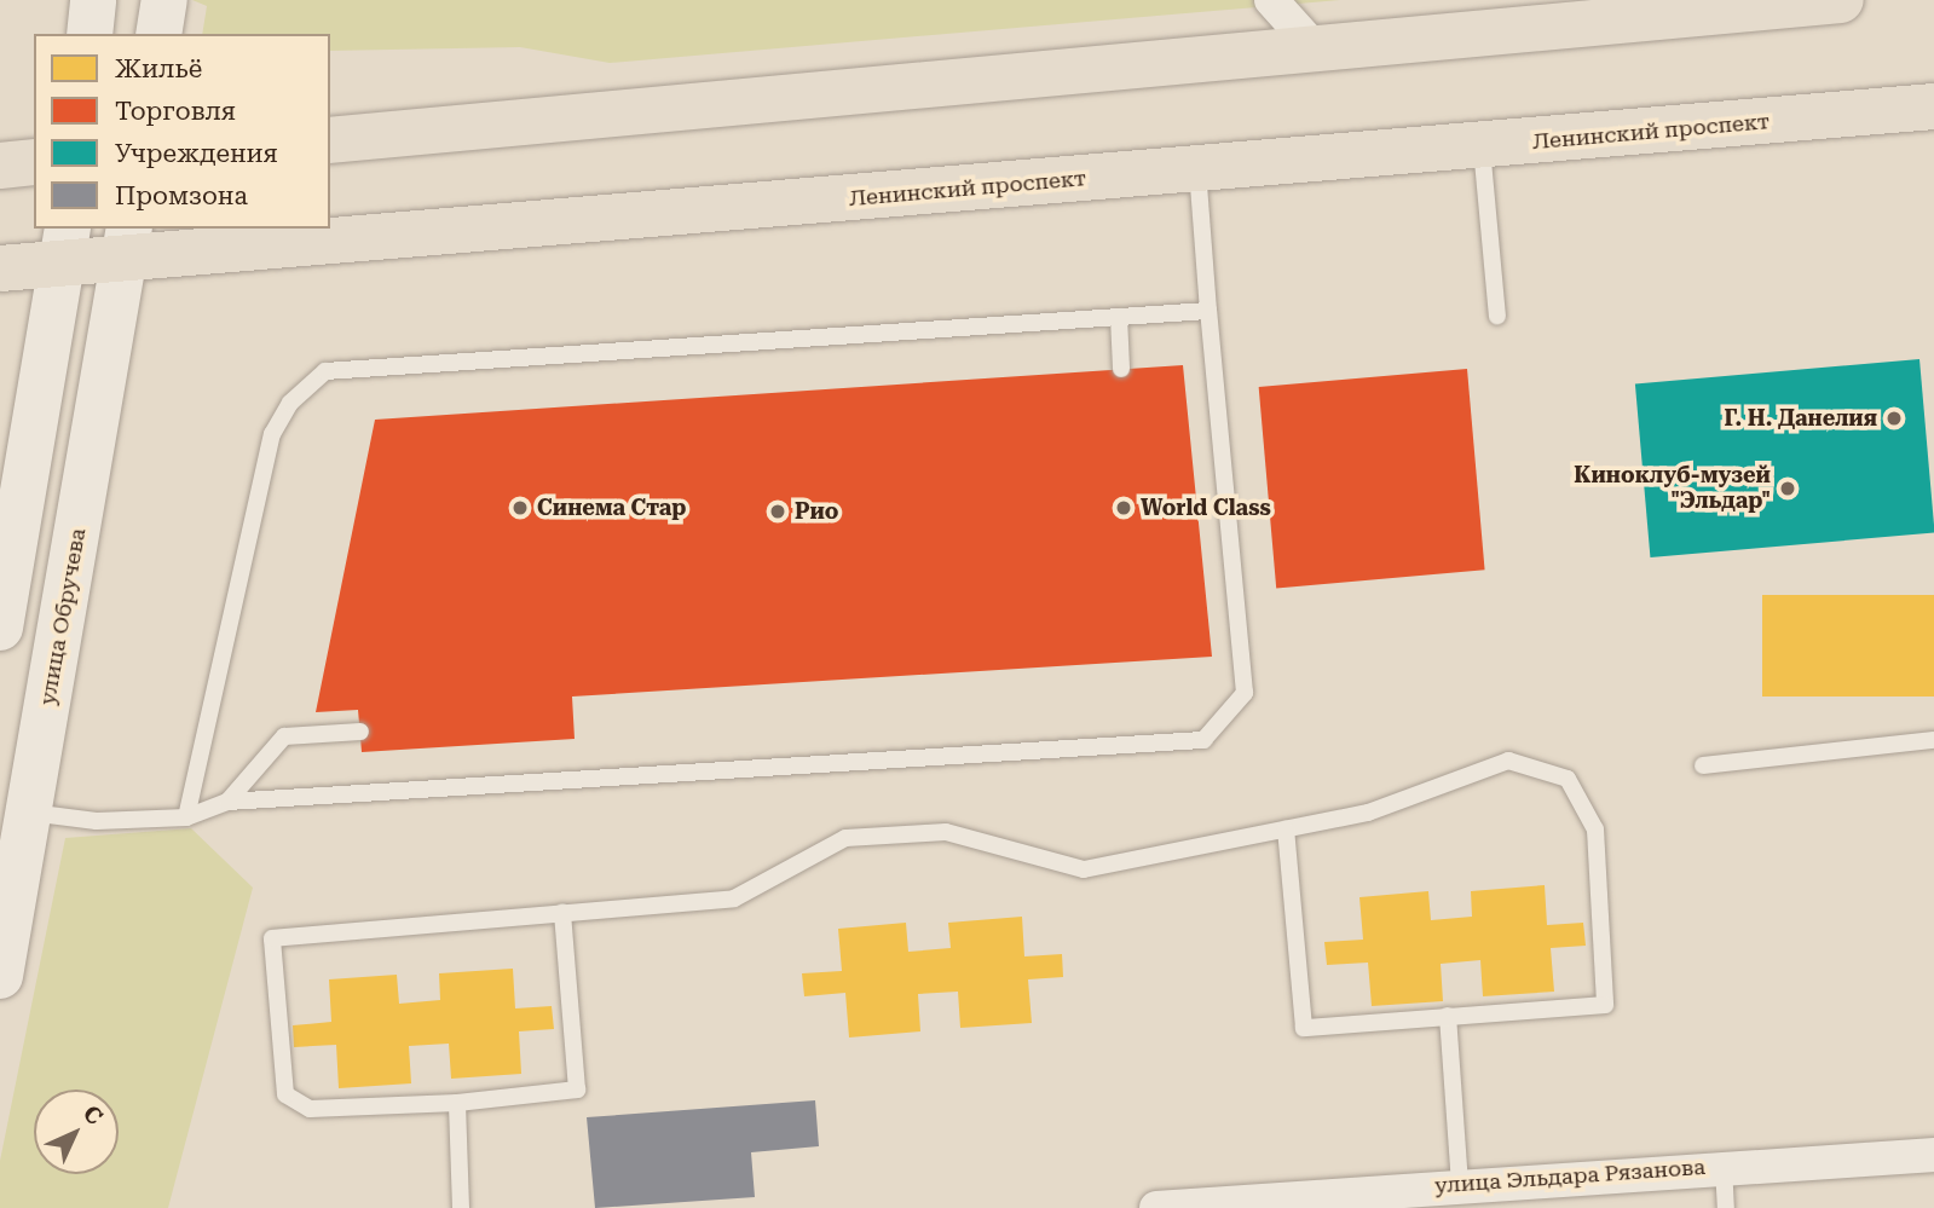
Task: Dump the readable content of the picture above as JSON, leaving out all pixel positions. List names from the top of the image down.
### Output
{
  "streets": {
    "main road": ["Ленинский проспект", "улица Обручева"],
    "street": ["улица Эльдара Рязанова"]
  },
  "crossings": [
    ["Ленинский проспект", "улица Обручева"]
  ],
  "places": [
    "Г. Н. Данелия",
    "Киноклуб-музей \"Эльдар\"",
    "Синема Стар",
    "World Class",
    "Рио"
  ],
  "legend": [
    "Жильё",
    "Торговля",
    "Учреждения",
    "Промзона"
  ],
  "north": "top right"
}
